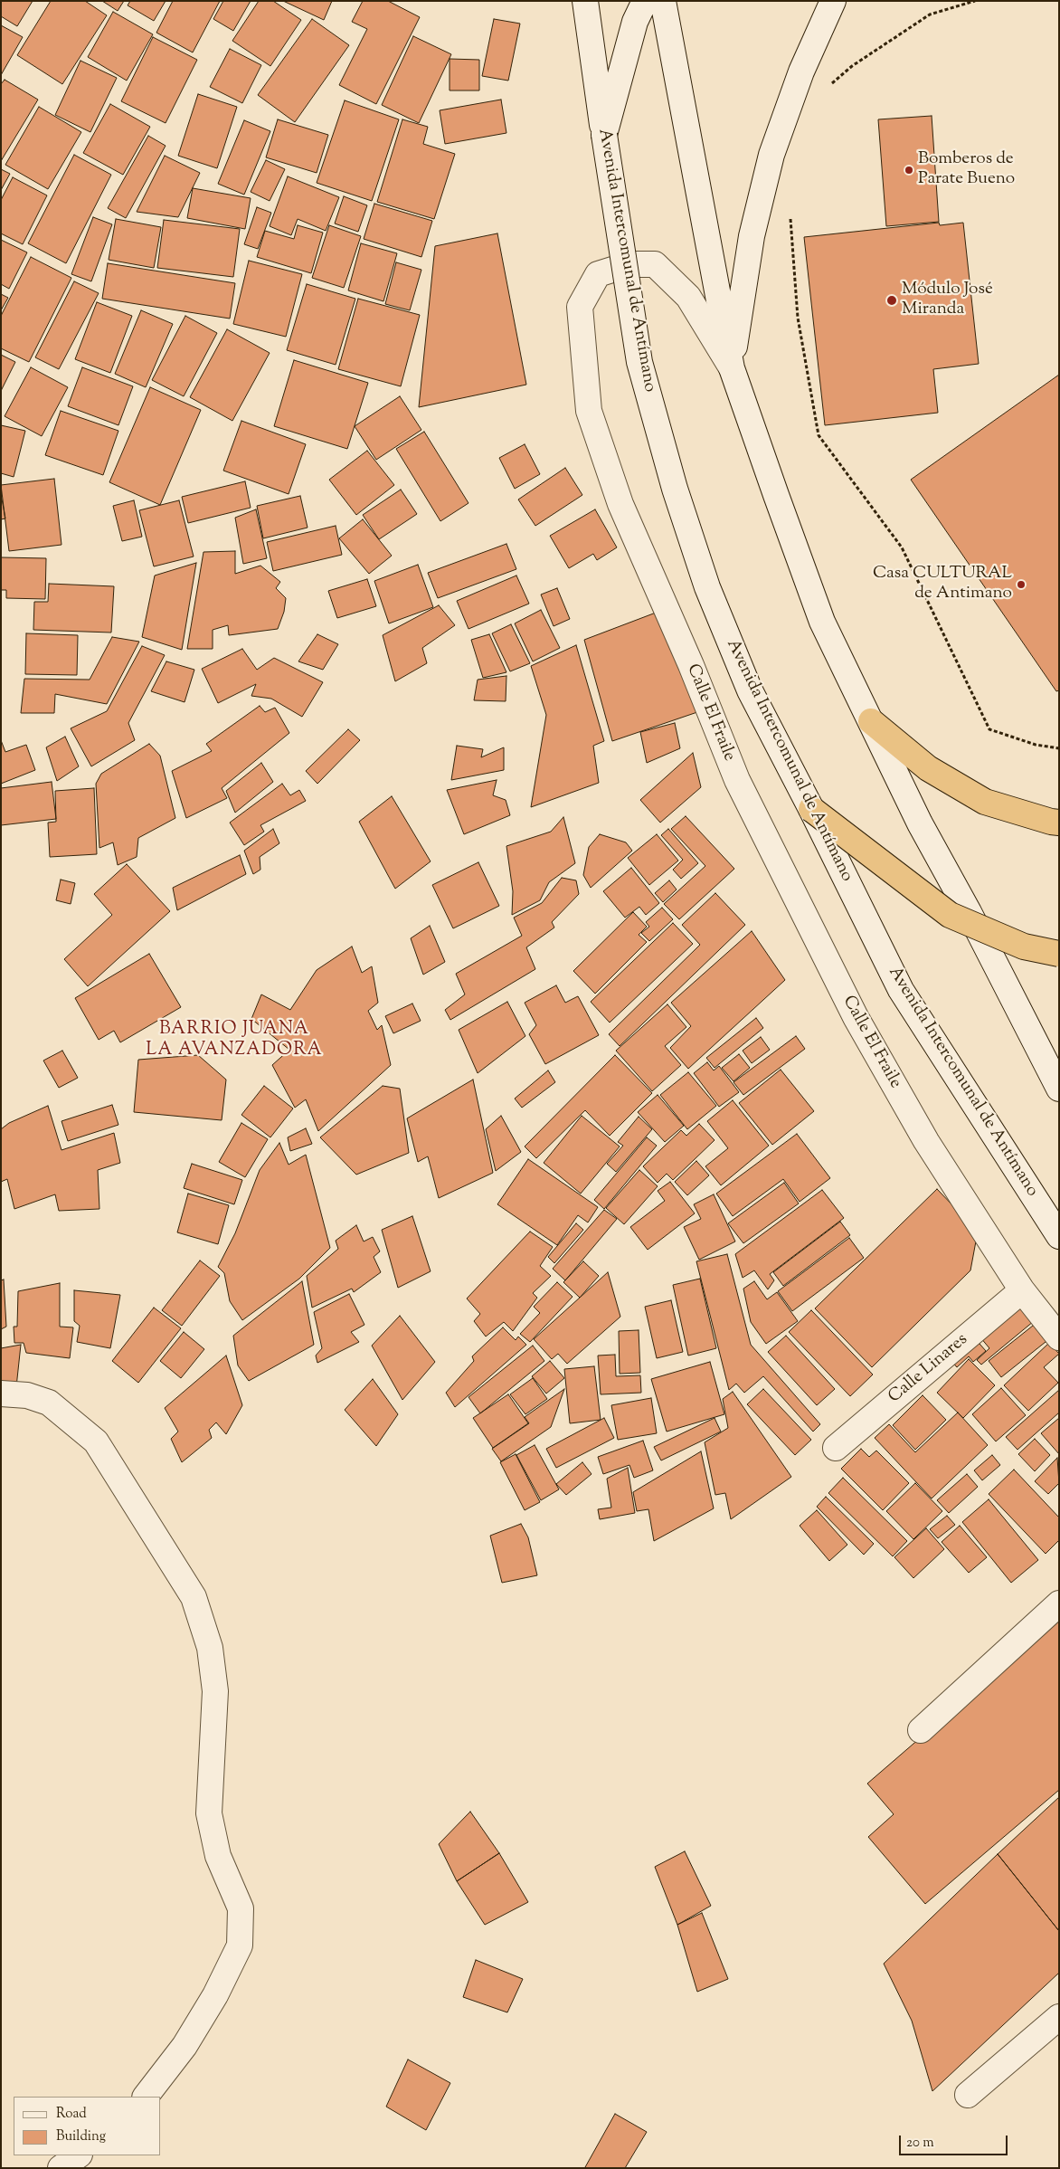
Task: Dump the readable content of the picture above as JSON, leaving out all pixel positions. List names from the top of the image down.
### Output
{
  "streets": {
    "street": ["Avenida Intercomunal de Antímano", "Calle El Fraile", "Calle Linares"]
  },
  "crossings": [
    ["Calle El Fraile", "Calle Linares"]
  ],
  "districts": ["BARRIO JUANA LA AVANZADORA"],
  "places": ["Bomberos de Parate Bueno", "Módulo José Miranda", "Casa CULTURAL de Antimano"],
  "legend": ["Road", "Building"],
  "scale_bar": "20 m"
}
